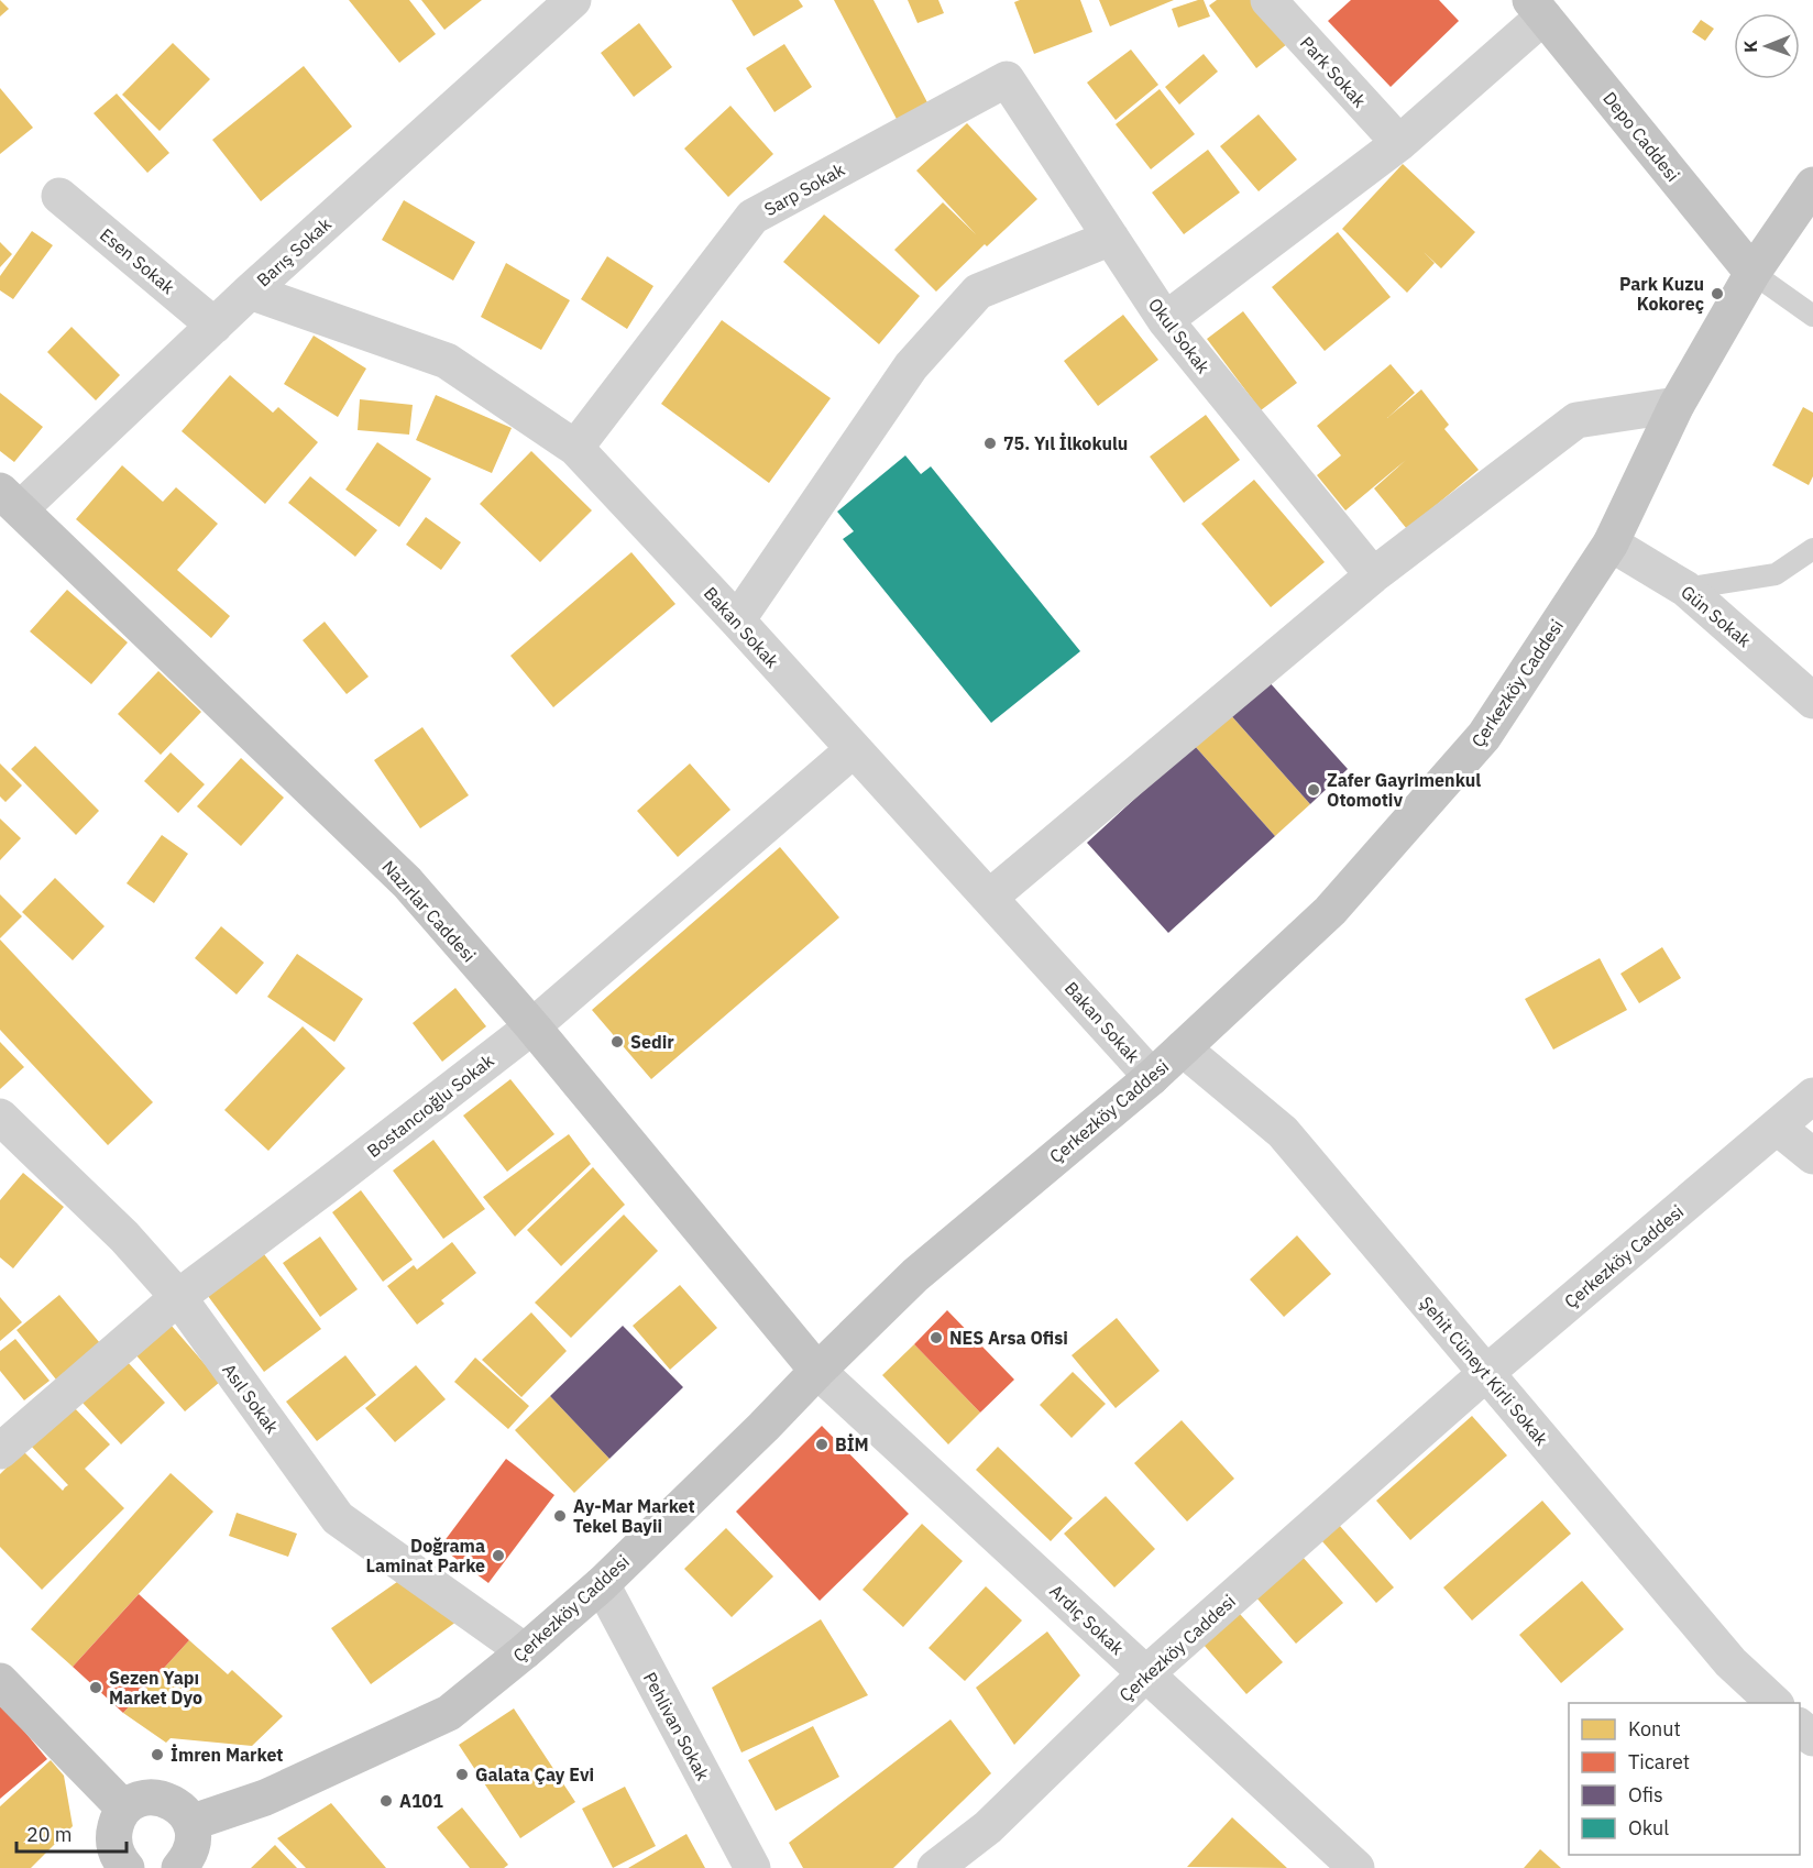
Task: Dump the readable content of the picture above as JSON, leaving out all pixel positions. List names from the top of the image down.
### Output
{
  "streets": {
    "main road": ["Depo Caddesi", "Çerkezköy Caddesi", "Nazırlar Caddesi"],
    "street": [
      "Park Sokak",
      "Sarp Sokak",
      "Barış Sokak",
      "Esen Sokak",
      "Okul Sokak",
      "Gün Sokak",
      "Bakan Sokak",
      "Bostancıoğlu Sokak",
      "Şehit Cüneyt Kirli Sokak",
      "Asıl Sokak",
      "Ardıç Sokak",
      "Pehlivan Sokak"
    ]
  },
  "crossings": [
    ["Depo Caddesi", "Çerkezköy Caddesi"],
    ["Sarp Sokak", "Okul Sokak"],
    ["Sarp Sokak", "Bakan Sokak"],
    ["Barış Sokak", "Esen Sokak"],
    ["Barış Sokak", "Bakan Sokak"],
    ["Barış Sokak", "Nazırlar Caddesi"],
    ["Gün Sokak", "Çerkezköy Caddesi"],
    ["Bakan Sokak", "Çerkezköy Caddesi"],
    ["Bakan Sokak", "Bostancıoğlu Sokak"],
    ["Çerkezköy Caddesi", "Nazırlar Caddesi"],
    ["Çerkezköy Caddesi", "Şehit Cüneyt Kirli Sokak"],
    ["Çerkezköy Caddesi", "Asıl Sokak"],
    ["Çerkezköy Caddesi", "Ardıç Sokak"],
    ["Çerkezköy Caddesi", "Pehlivan Sokak"],
    ["Nazırlar Caddesi", "Bostancıoğlu Sokak"],
    ["Nazırlar Caddesi", "Ardıç Sokak"],
    ["Bostancıoğlu Sokak", "Asıl Sokak"]
  ],
  "places": [
    "Park Kuzu Kokoreç",
    "75. Yıl İlkokulu",
    "Zafer Gayrimenkul Otomotiv",
    "Sedir",
    "NES Arsa Ofisi",
    "BİM",
    "Ay-Mar Market Tekel Bayii",
    "Doğrama Laminat Parke",
    "Sezen Yapı Market Dyo",
    "İmren Market",
    "Galata Çay Evi",
    "A101"
  ],
  "legend": [
    "Konut",
    "Ticaret",
    "Ofis",
    "Okul"
  ],
  "scale_bar": "20 m",
  "north": "left"
}
